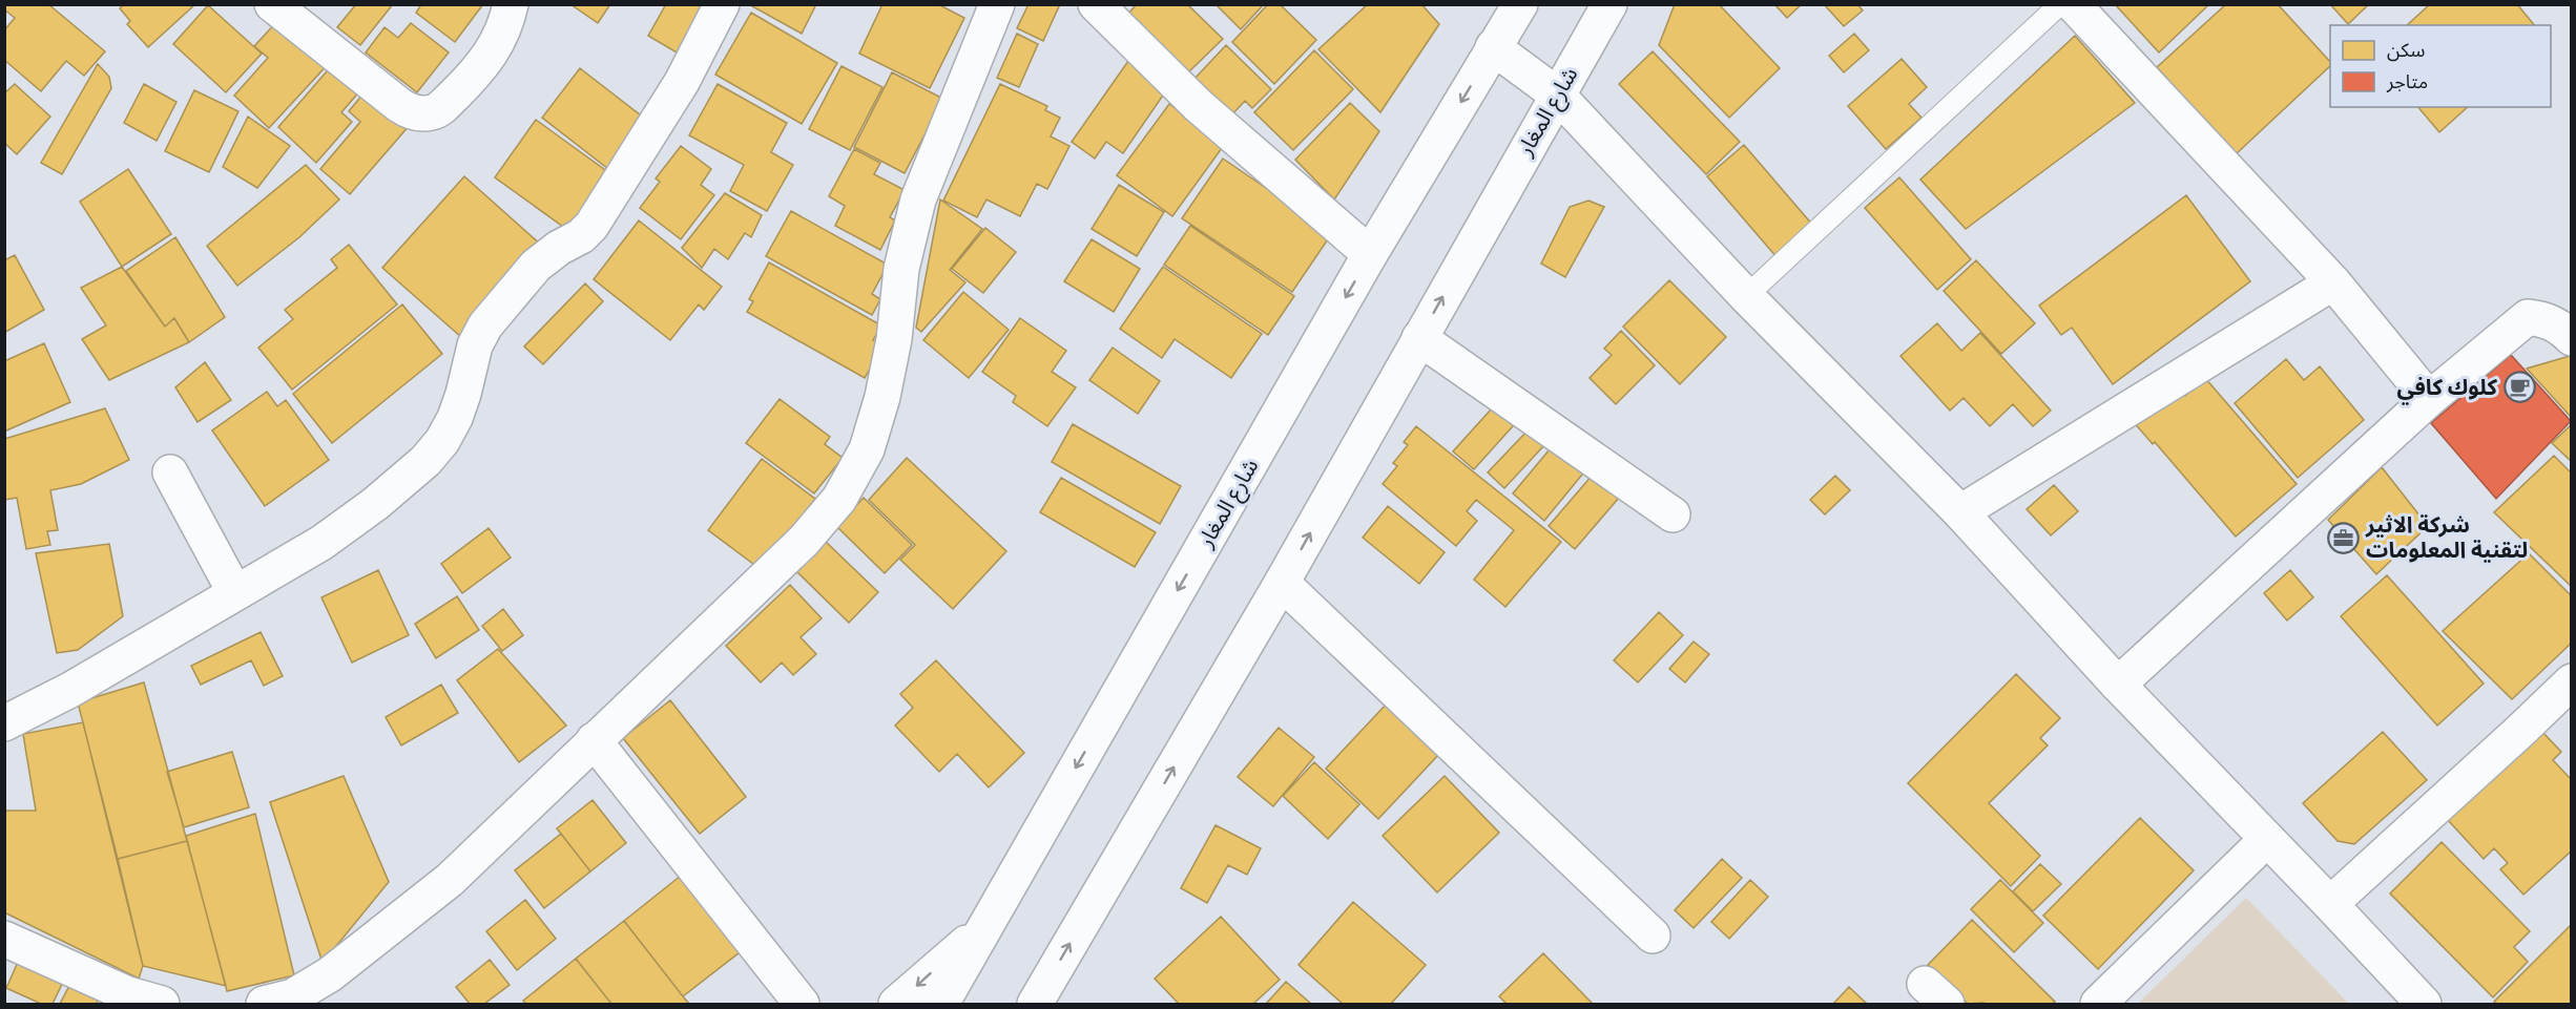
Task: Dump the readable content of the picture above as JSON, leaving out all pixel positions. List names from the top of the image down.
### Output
{
  "streets": {
    "street": ["شارع المغار"]
  },
  "places": {
    "cafe": ["كلوك كافي"],
    "office": ["شركة الاثير لتقنية المعلومات"]
  },
  "legend": ["سكن", "متاجر"]
}
